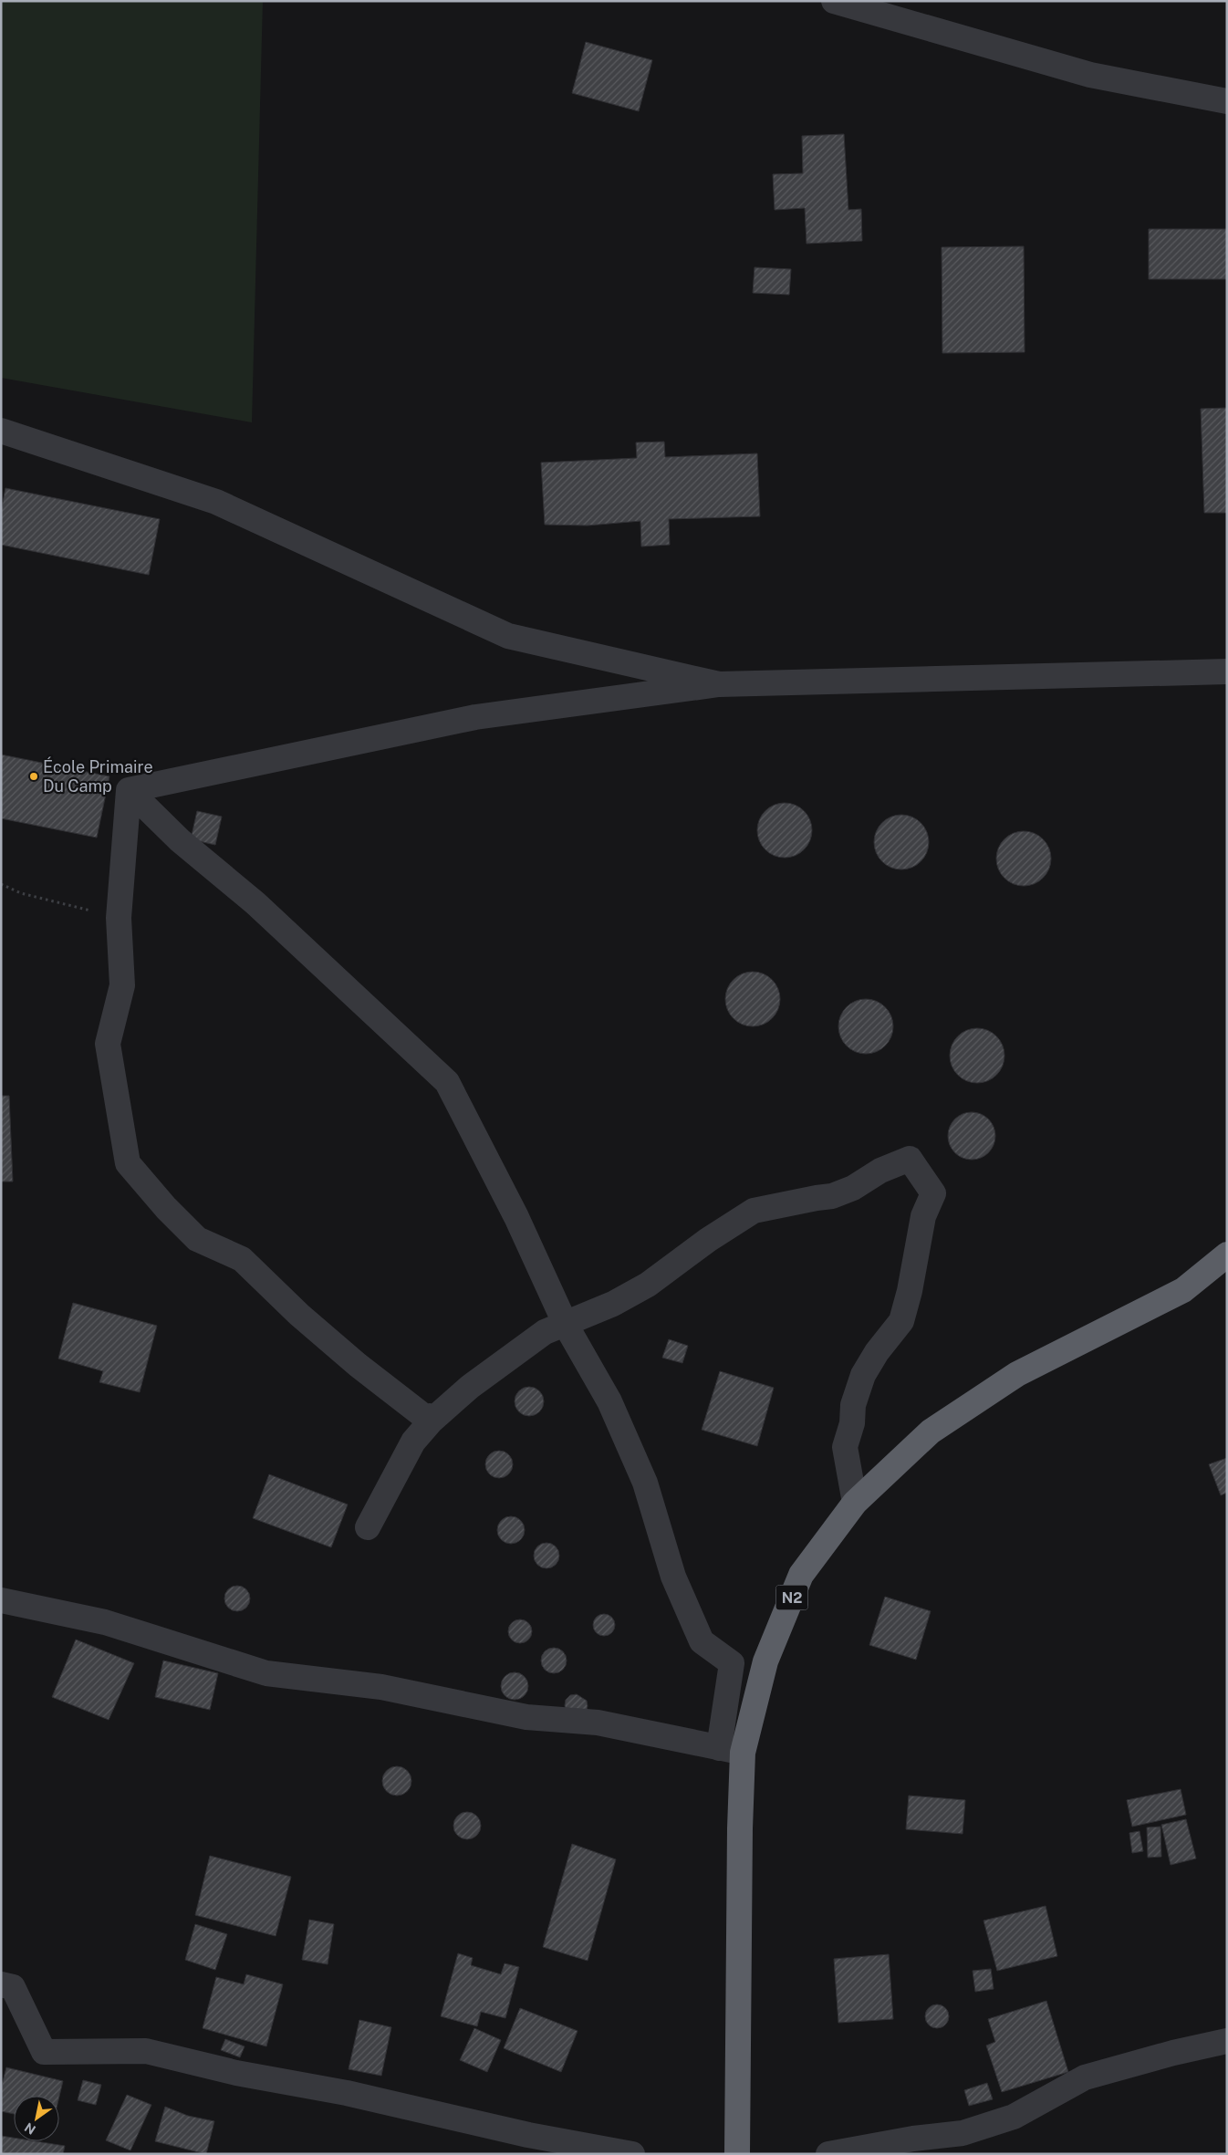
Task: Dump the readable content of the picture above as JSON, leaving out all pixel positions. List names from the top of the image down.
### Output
{
  "streets": {
    "highway": ["N2"]
  },
  "places": ["École Primaire Du Camp"],
  "north": "bottom left"
}
